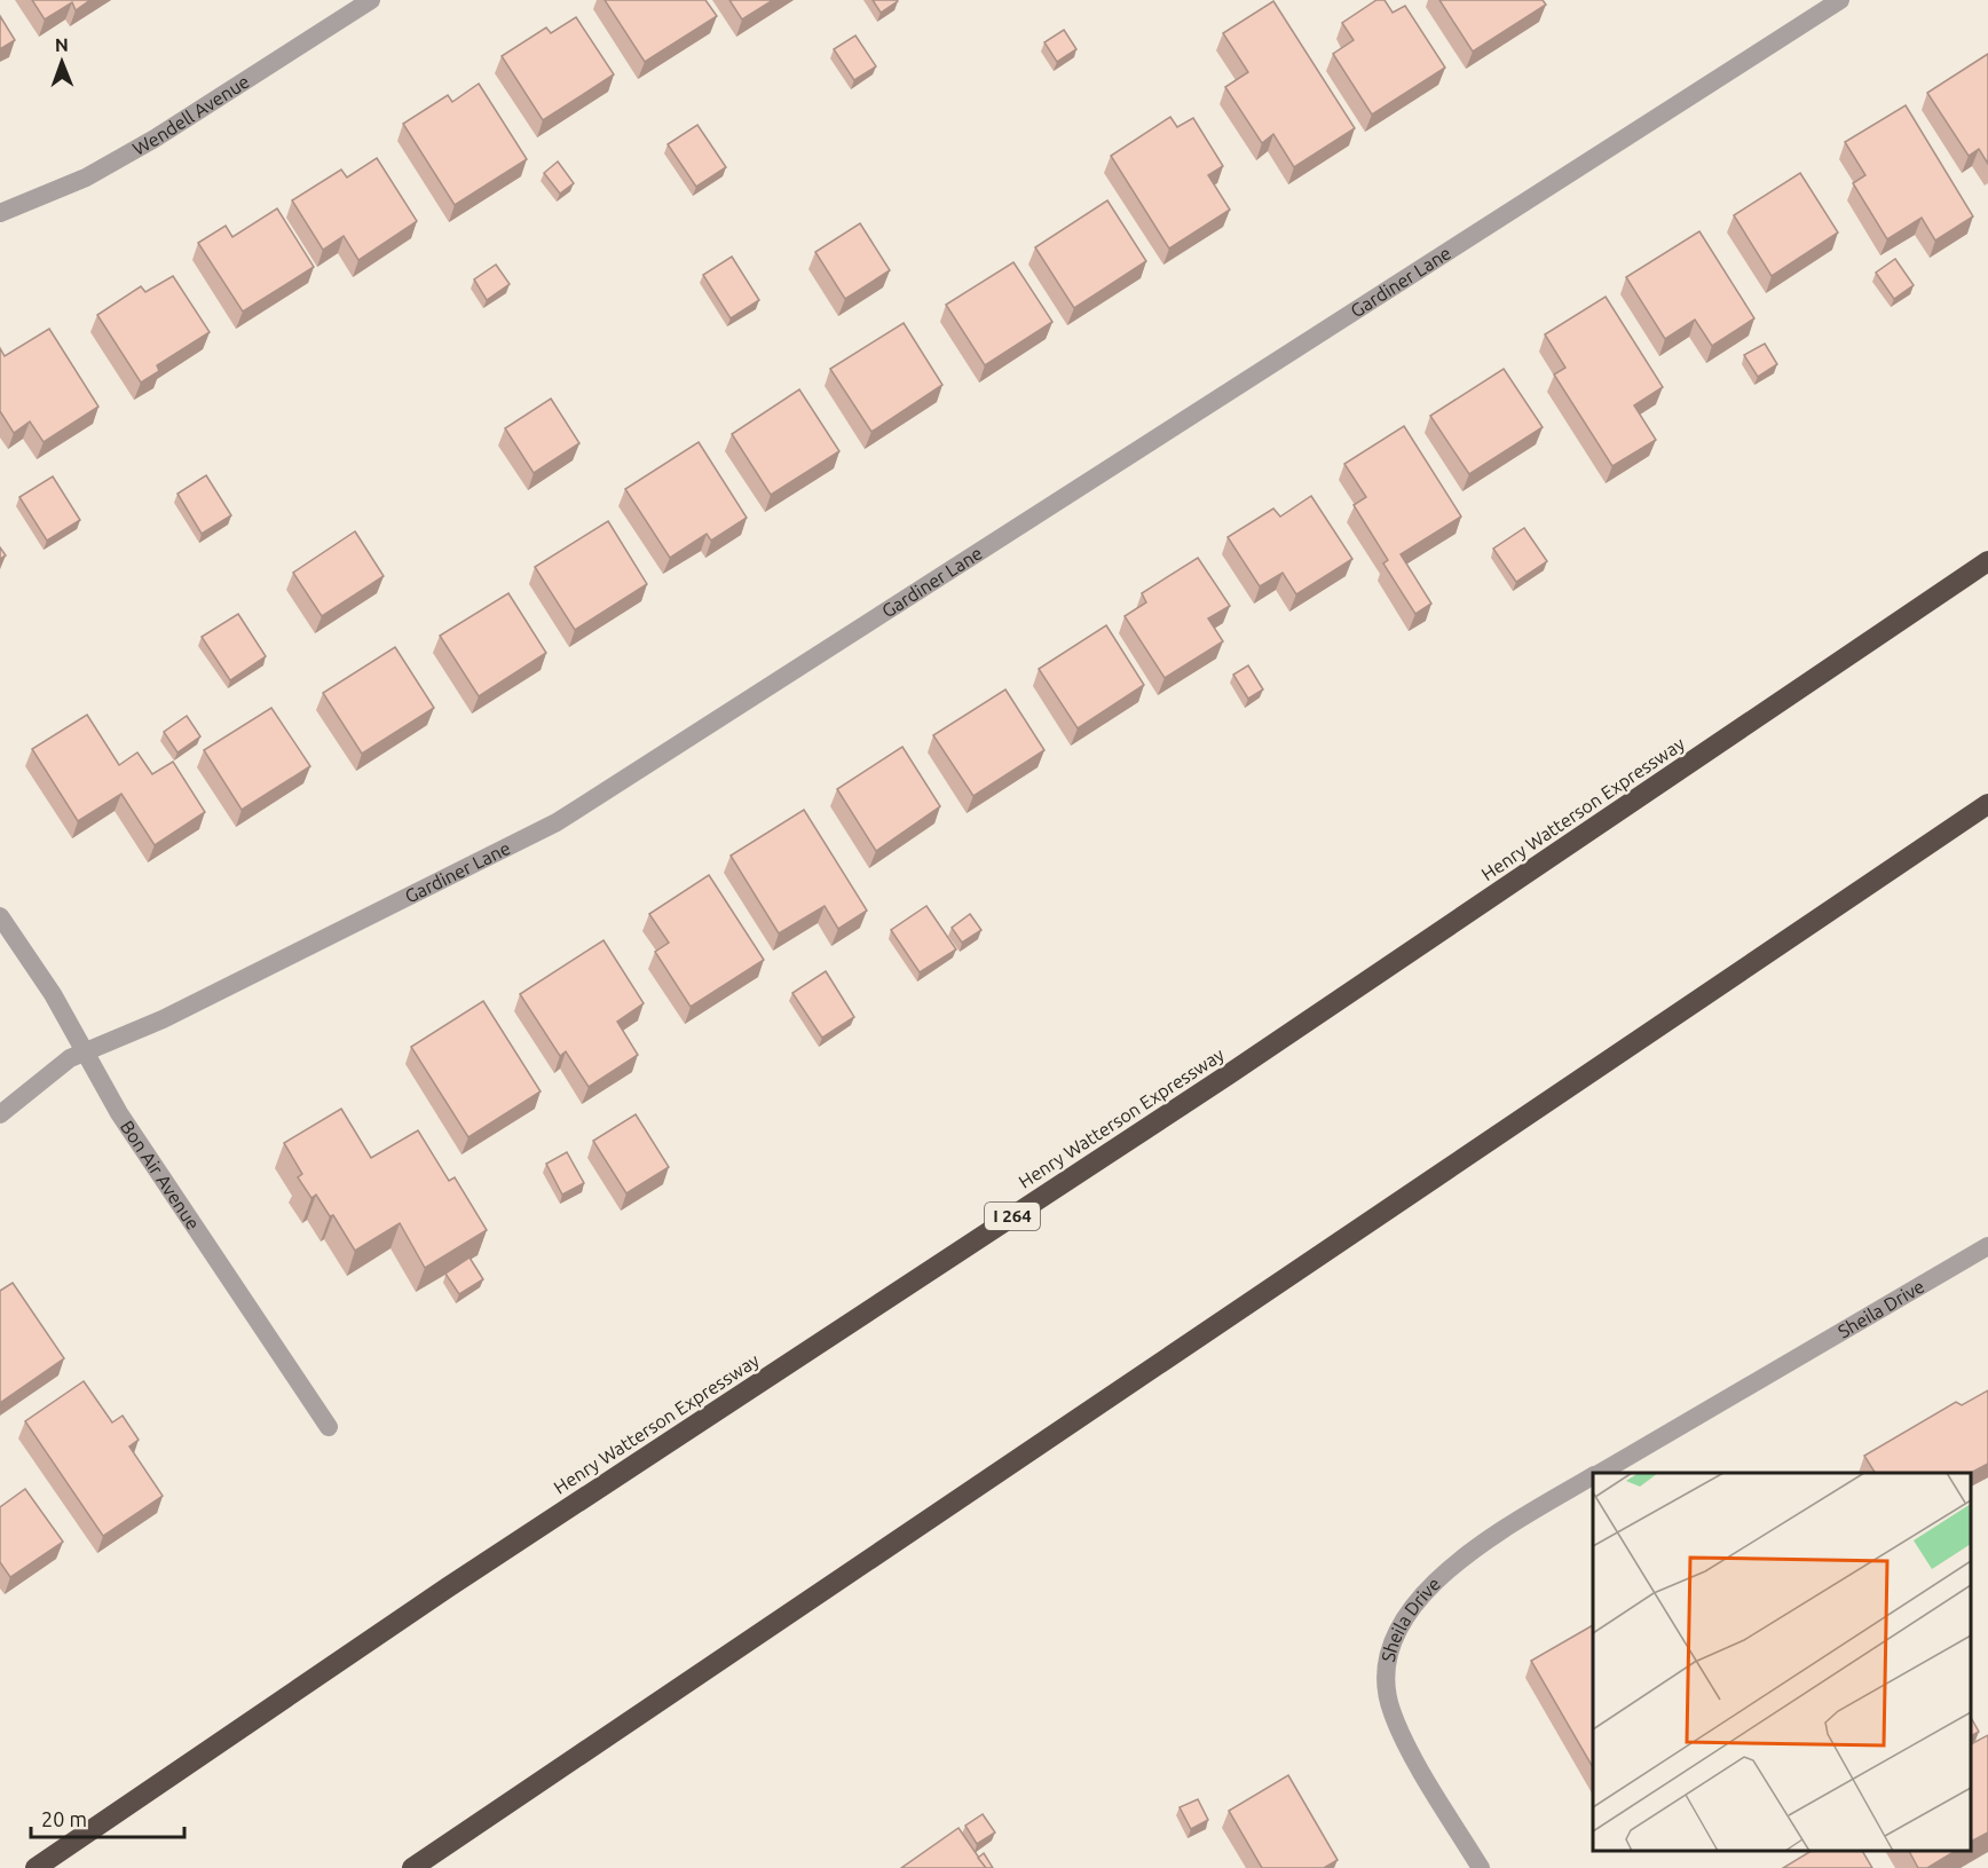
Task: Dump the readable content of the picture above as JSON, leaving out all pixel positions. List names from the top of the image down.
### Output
{
  "streets": {
    "highway": ["Henry Watterson Expressway", "I 264"],
    "street": [
      "Wendell Avenue",
      "Gardiner Lane",
      "Bon Air Avenue",
      "Sheila Drive"
    ]
  },
  "crossings": [
    ["Gardiner Lane", "Bon Air Avenue"]
  ],
  "scale_bar": "20 m",
  "north": "top"
}
